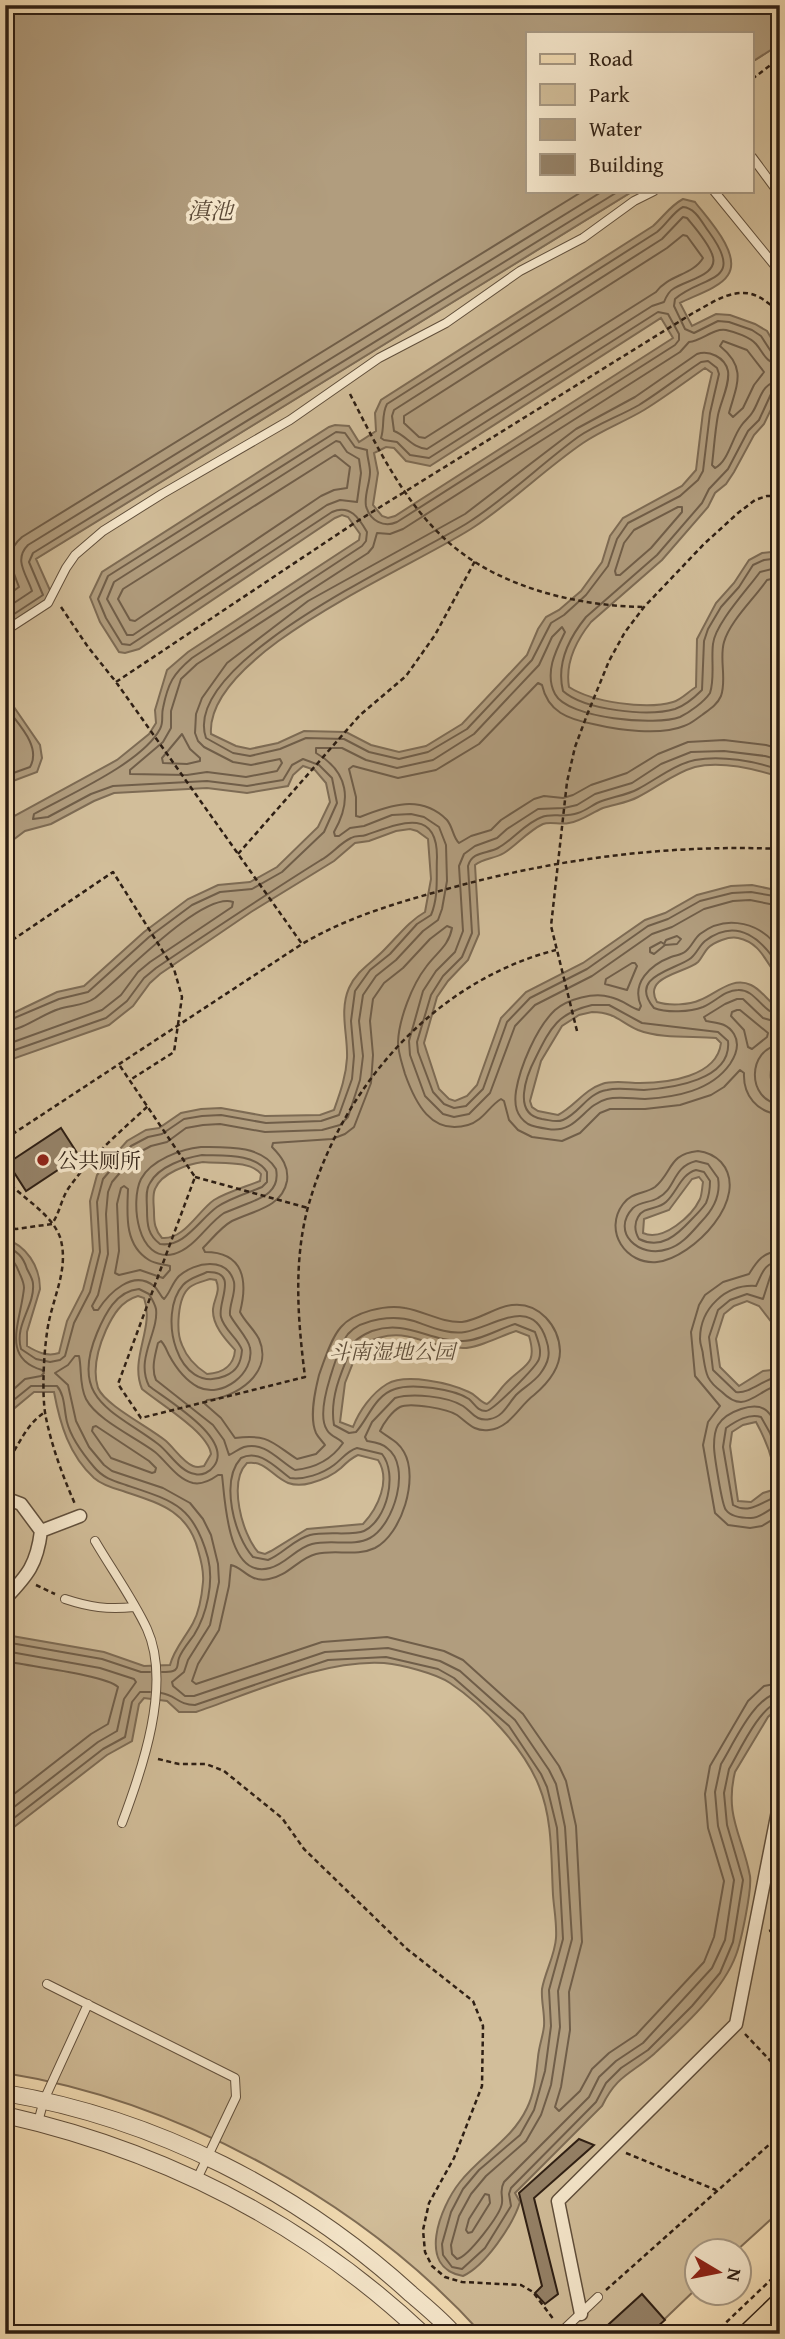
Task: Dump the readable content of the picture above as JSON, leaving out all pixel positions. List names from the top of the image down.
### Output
{
  "water": ["滇池"],
  "parks": ["斗南湿地公园"],
  "places": ["公共厕所"],
  "legend": [
    "Road",
    "Park",
    "Water",
    "Building"
  ],
  "north": "right"
}
